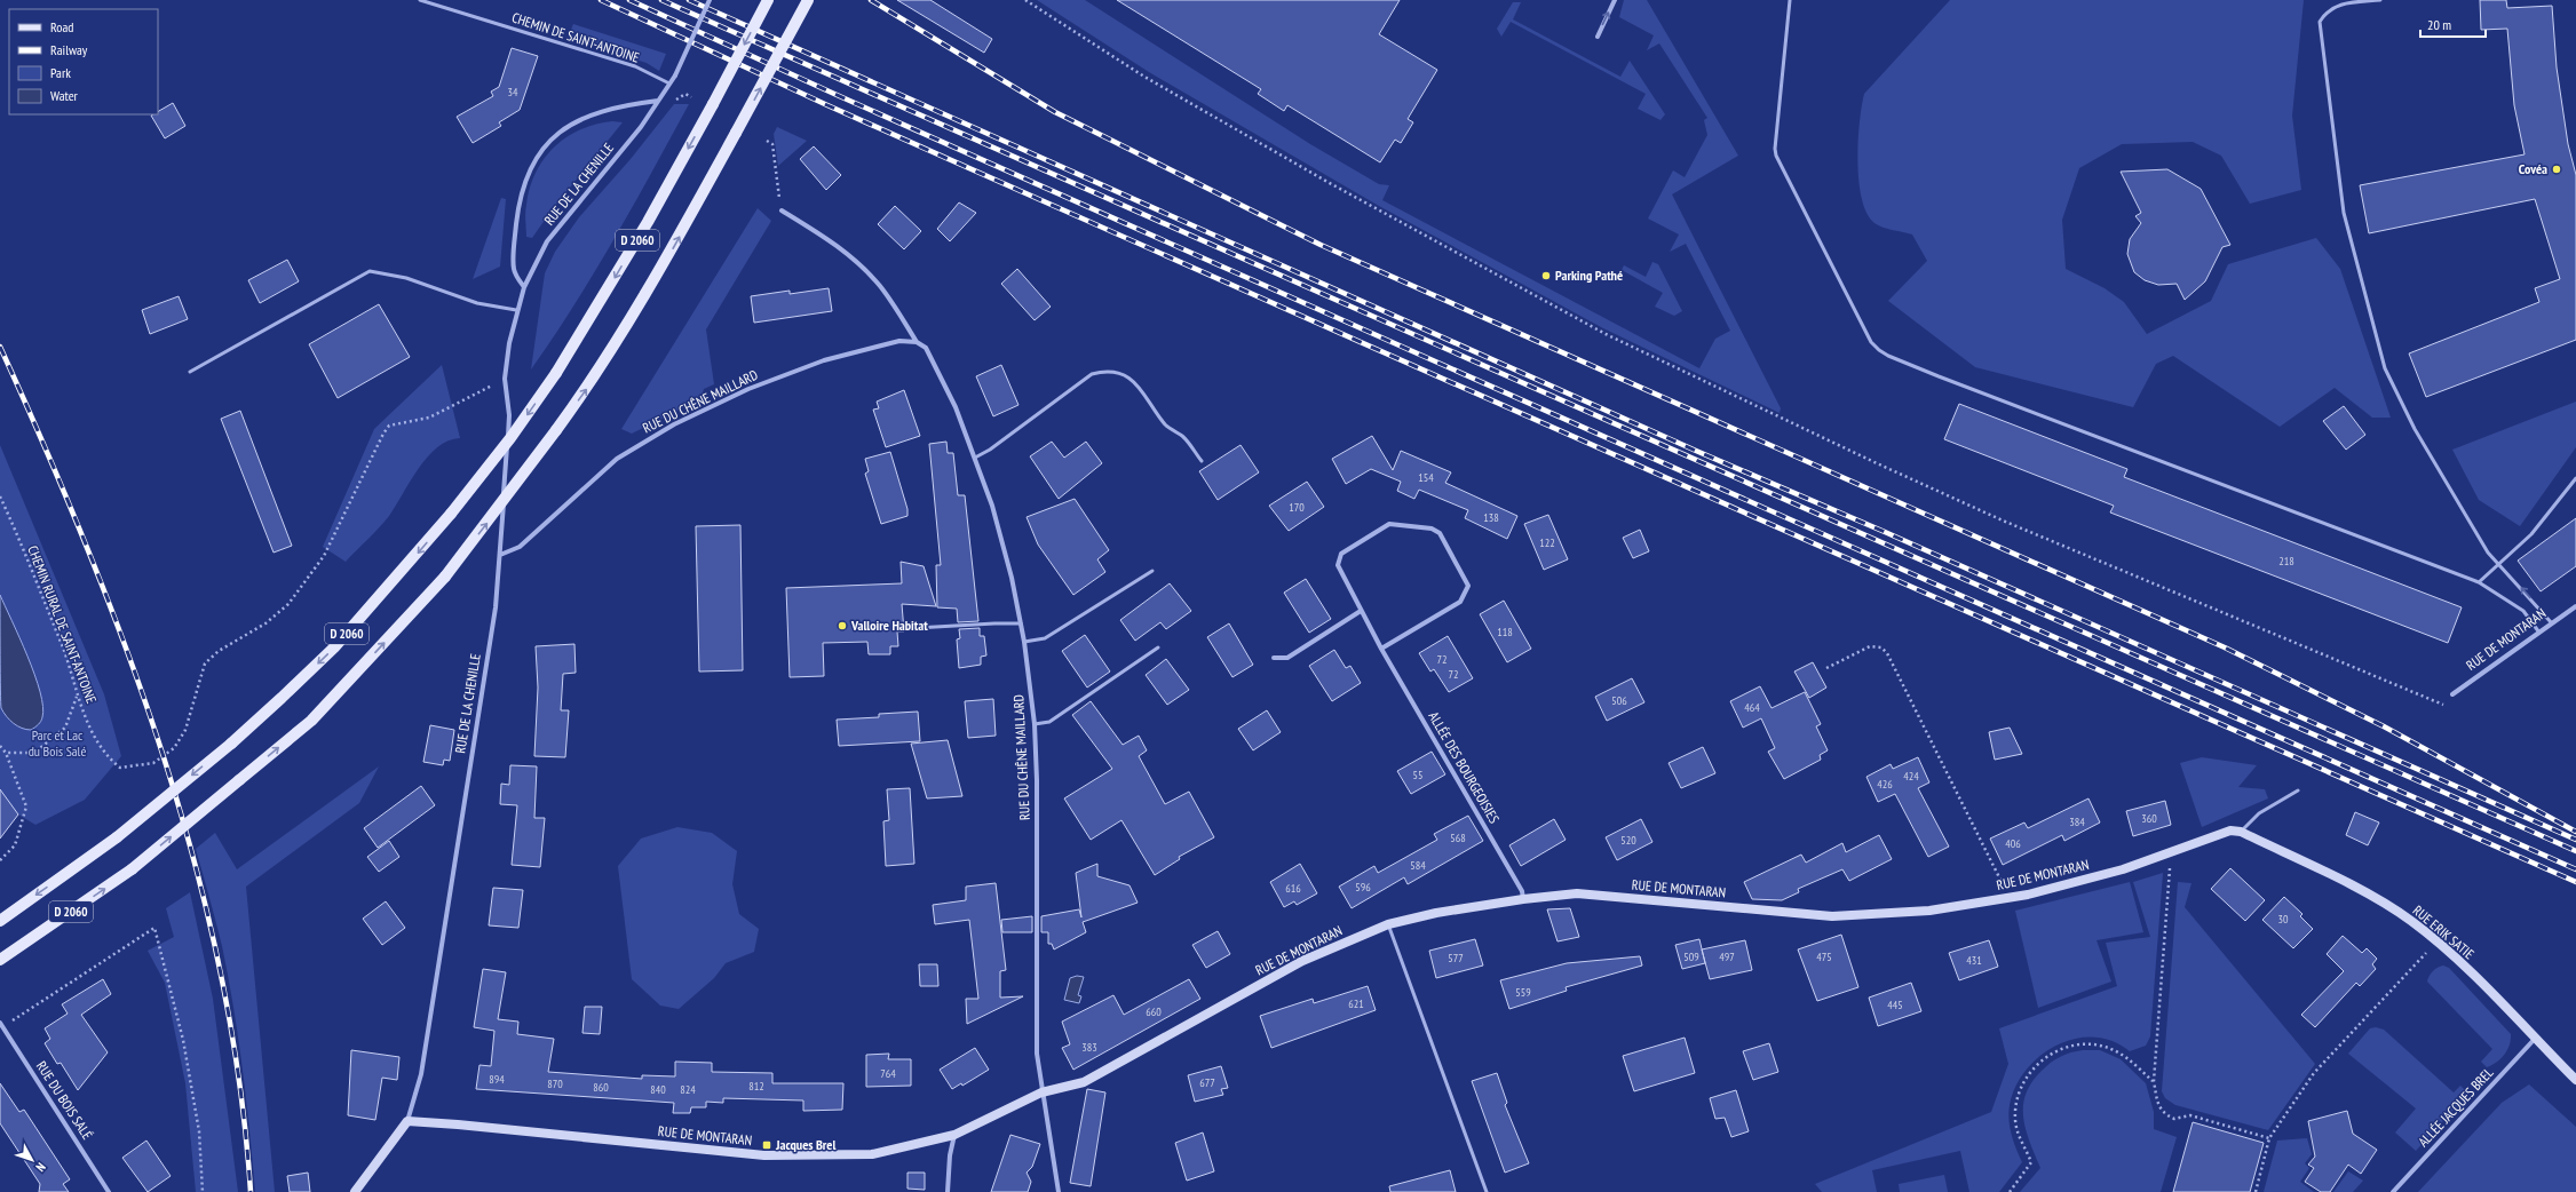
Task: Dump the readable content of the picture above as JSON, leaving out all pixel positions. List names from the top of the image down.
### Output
{
  "streets": {
    "main road": ["D 2060"],
    "street": [
      "RUE DE LA CHENILLE",
      "RUE DU CHÊNE MAILLARD",
      "RUE DE MONTARAN",
      "ALLÉE DES BOURGEOISIES",
      "RUE ERIK SATIE",
      "RUE DU BOIS SALÉ",
      "ALLÉE JACQUES BREL"
    ],
    "lane": ["CHEMIN DE SAINT-ANTOINE"],
    "path": ["CHEMIN RURAL DE SAINT-ANTOINE"]
  },
  "crossings": [
    ["CHEMIN DE SAINT-ANTOINE", "RUE DE LA CHENILLE"],
    ["RUE DE LA CHENILLE", "RUE DU CHÊNE MAILLARD"],
    ["RUE DE LA CHENILLE", "CHEMIN RURAL DE SAINT-ANTOINE"],
    ["RUE DE LA CHENILLE", "RUE DE MONTARAN"],
    ["RUE DU CHÊNE MAILLARD", "RUE DE MONTARAN"],
    ["RUE DE MONTARAN", "ALLÉE DES BOURGEOISIES"],
    ["RUE DE MONTARAN", "RUE ERIK SATIE"],
    ["RUE ERIK SATIE", "ALLÉE JACQUES BREL"]
  ],
  "parks": ["Parc et Lac du Bois Salé"],
  "places": {
    "other": ["Covéa", "Parking Pathé", "Valloire Habitat"],
    "transit": ["Jacques Brel"]
  },
  "house_numbers": [
    "34",
    "154",
    "170",
    "138",
    "122",
    "218",
    "118",
    "72",
    "72",
    "506",
    "464",
    "55",
    "424",
    "426",
    "360",
    "384",
    "568",
    "520",
    "406",
    "584",
    "596",
    "616",
    "30",
    "509",
    "497",
    "475",
    "577",
    "431",
    "559",
    "621",
    "445",
    "660",
    "383",
    "764",
    "894",
    "677",
    "870",
    "812",
    "860",
    "840",
    "824"
  ],
  "legend": [
    "Road",
    "Railway",
    "Park",
    "Water"
  ],
  "scale_bar": "20 m",
  "north": "bottom right"
}
